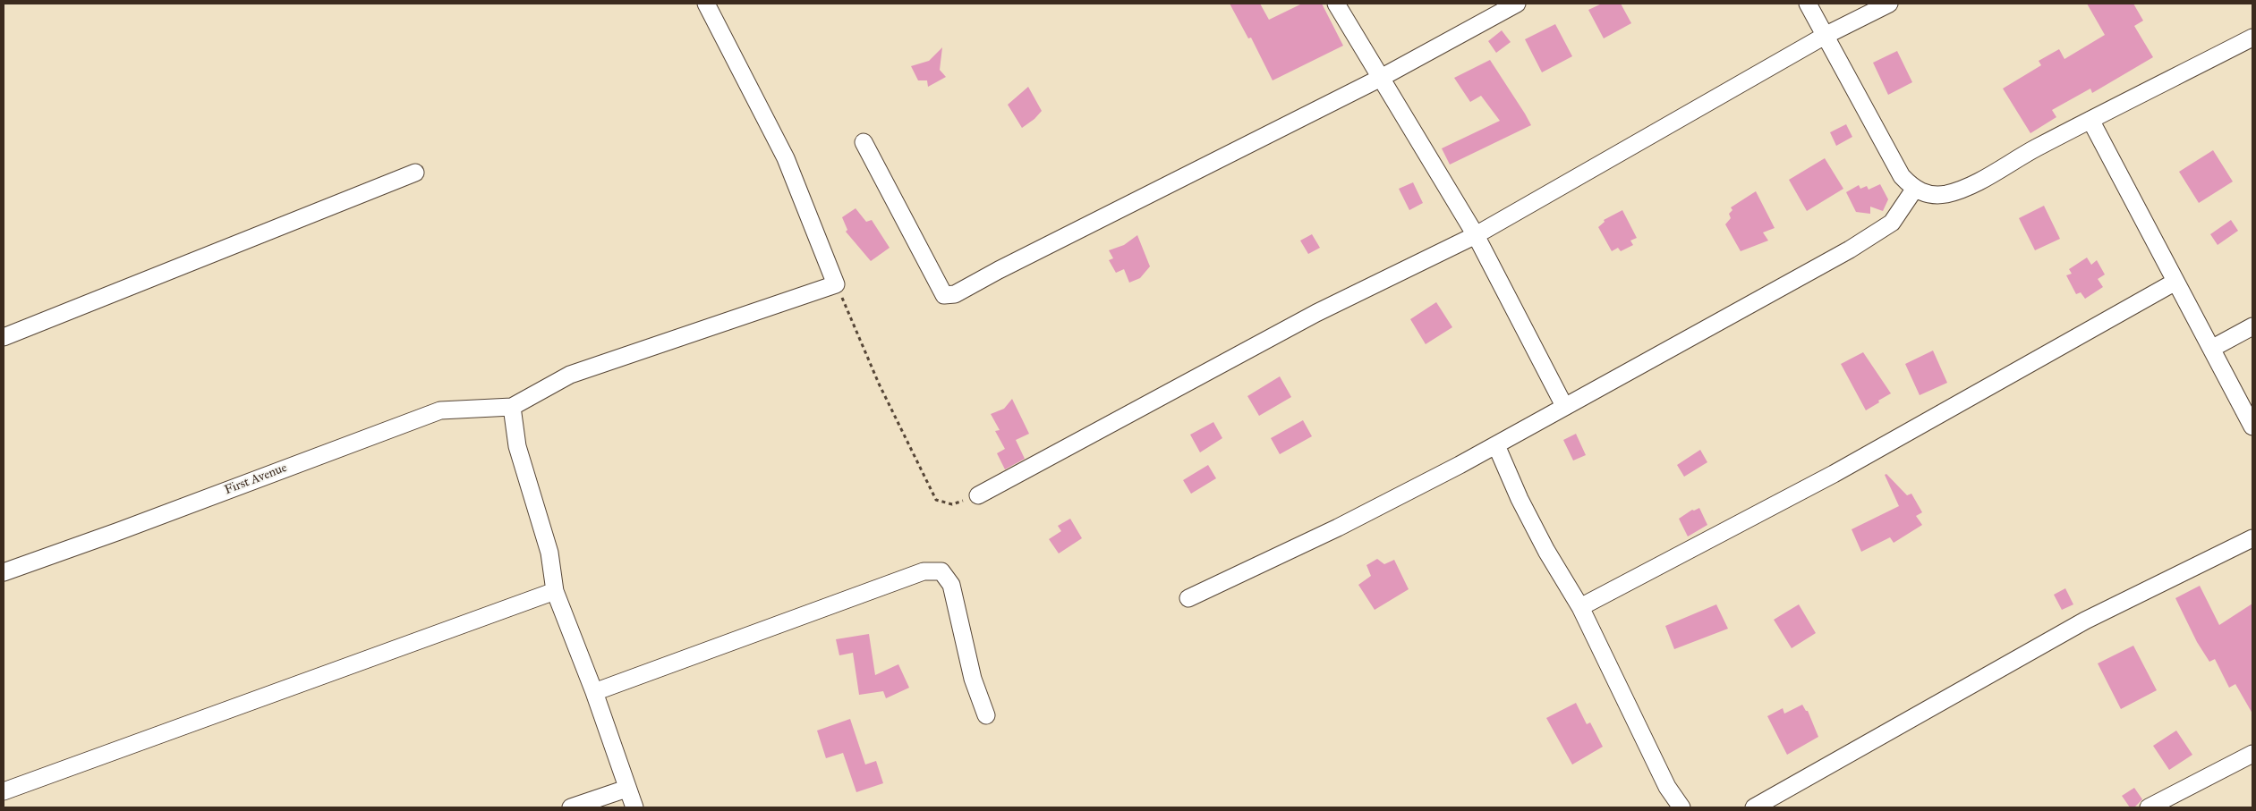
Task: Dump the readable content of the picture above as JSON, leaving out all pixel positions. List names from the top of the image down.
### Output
{
  "streets": {
    "street": ["First Avenue"]
  }
}
